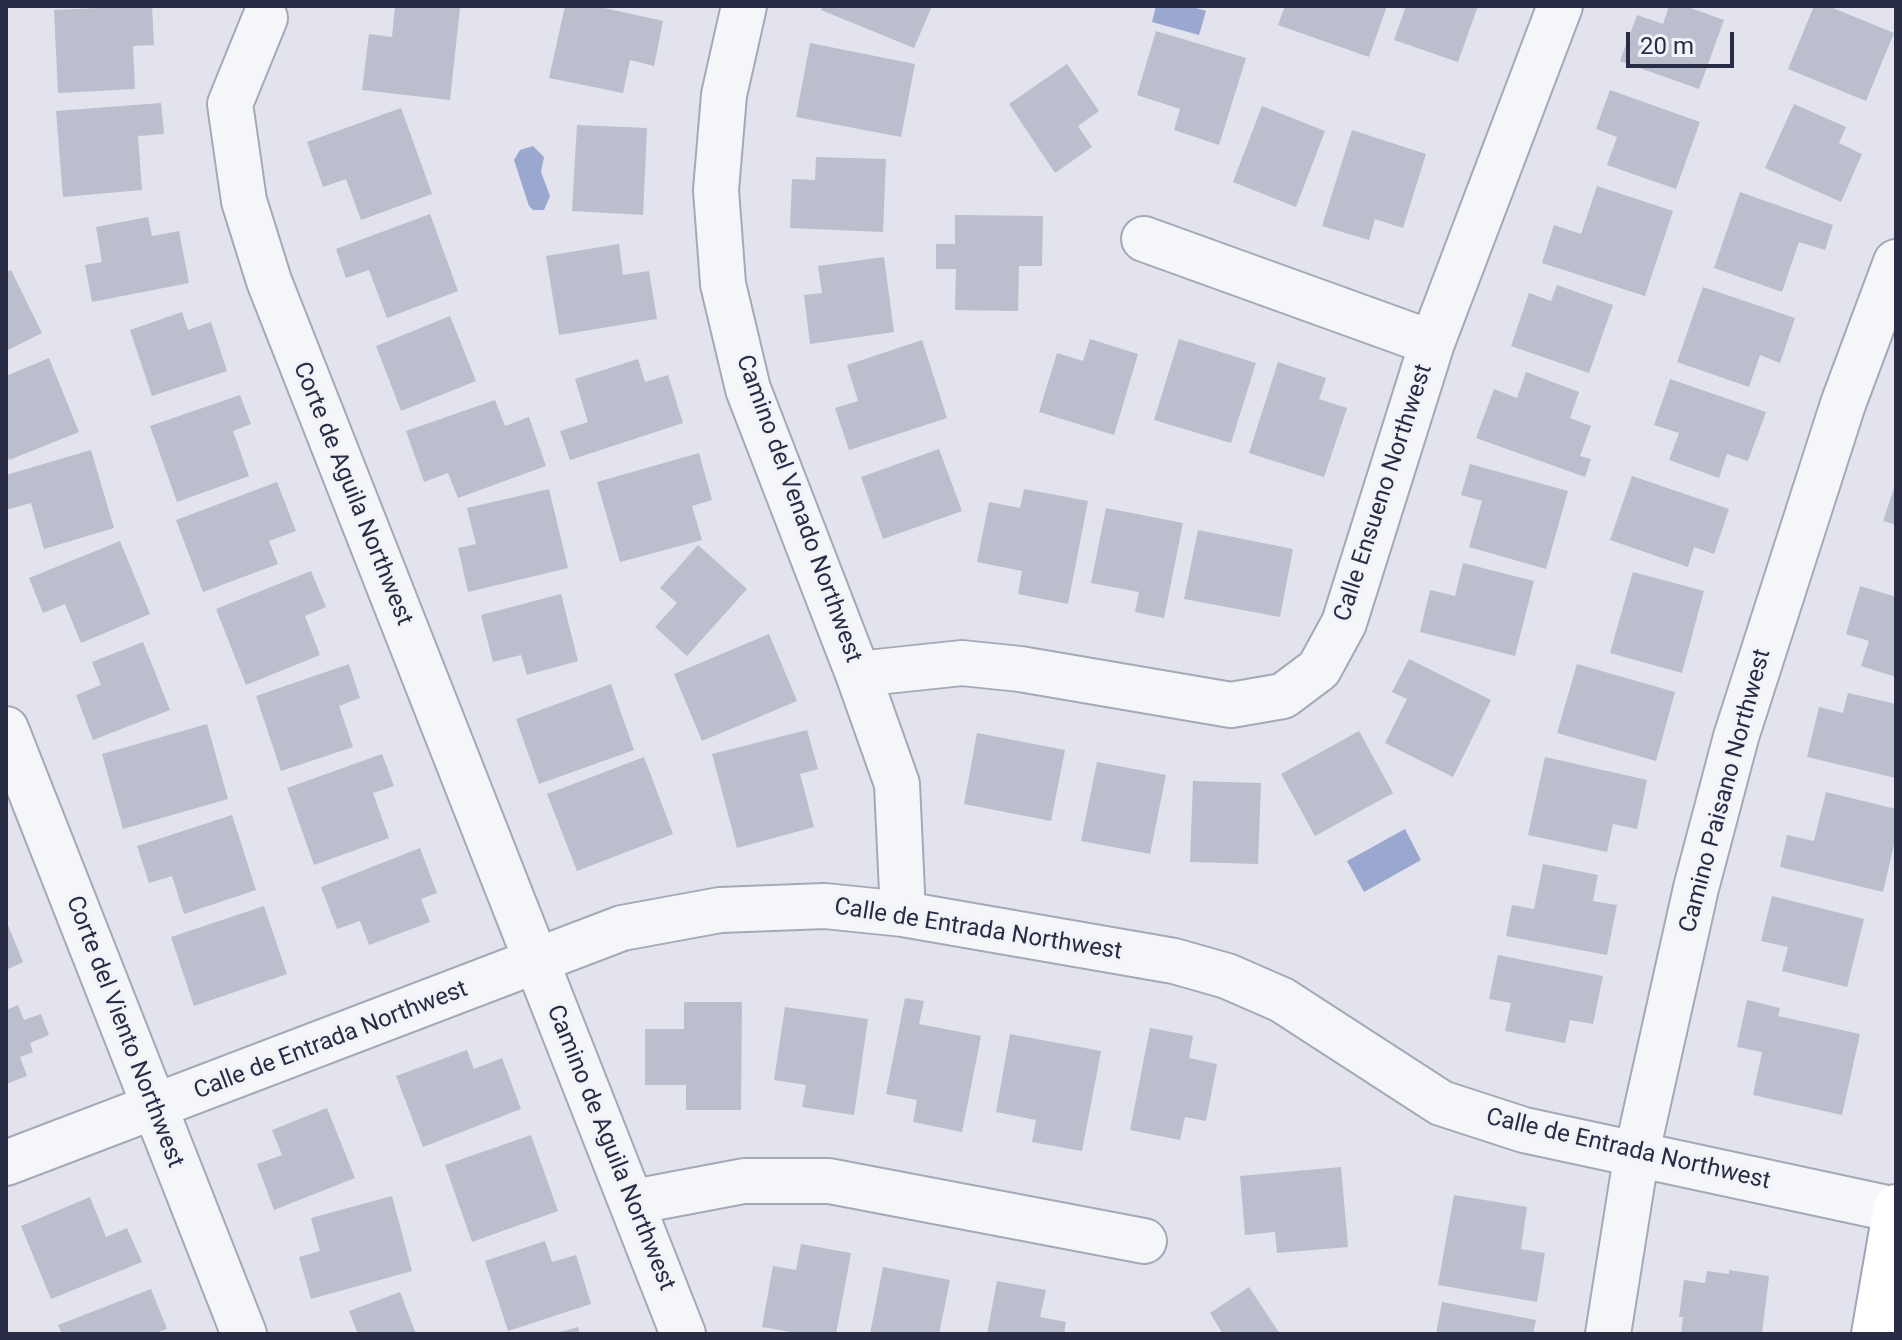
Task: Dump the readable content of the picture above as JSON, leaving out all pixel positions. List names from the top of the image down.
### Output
{
  "streets": {
    "street": [
      "Calle Ensueno Northwest",
      "Corte de Aguila Northwest",
      "Camino del Venado Northwest",
      "Camino Paisano Northwest",
      "Calle de Entrada Northwest",
      "Corte del Viento Northwest",
      "Camino de Aguila Northwest"
    ]
  },
  "crossings": [
    ["Calle Ensueno Northwest", "Camino del Venado Northwest"],
    ["Corte de Aguila Northwest", "Calle de Entrada Northwest"],
    ["Corte de Aguila Northwest", "Camino de Aguila Northwest"],
    ["Camino del Venado Northwest", "Calle de Entrada Northwest"],
    ["Camino Paisano Northwest", "Calle de Entrada Northwest"],
    ["Calle de Entrada Northwest", "Corte del Viento Northwest"],
    ["Calle de Entrada Northwest", "Camino de Aguila Northwest"]
  ],
  "scale_bar": "20 m"
}
